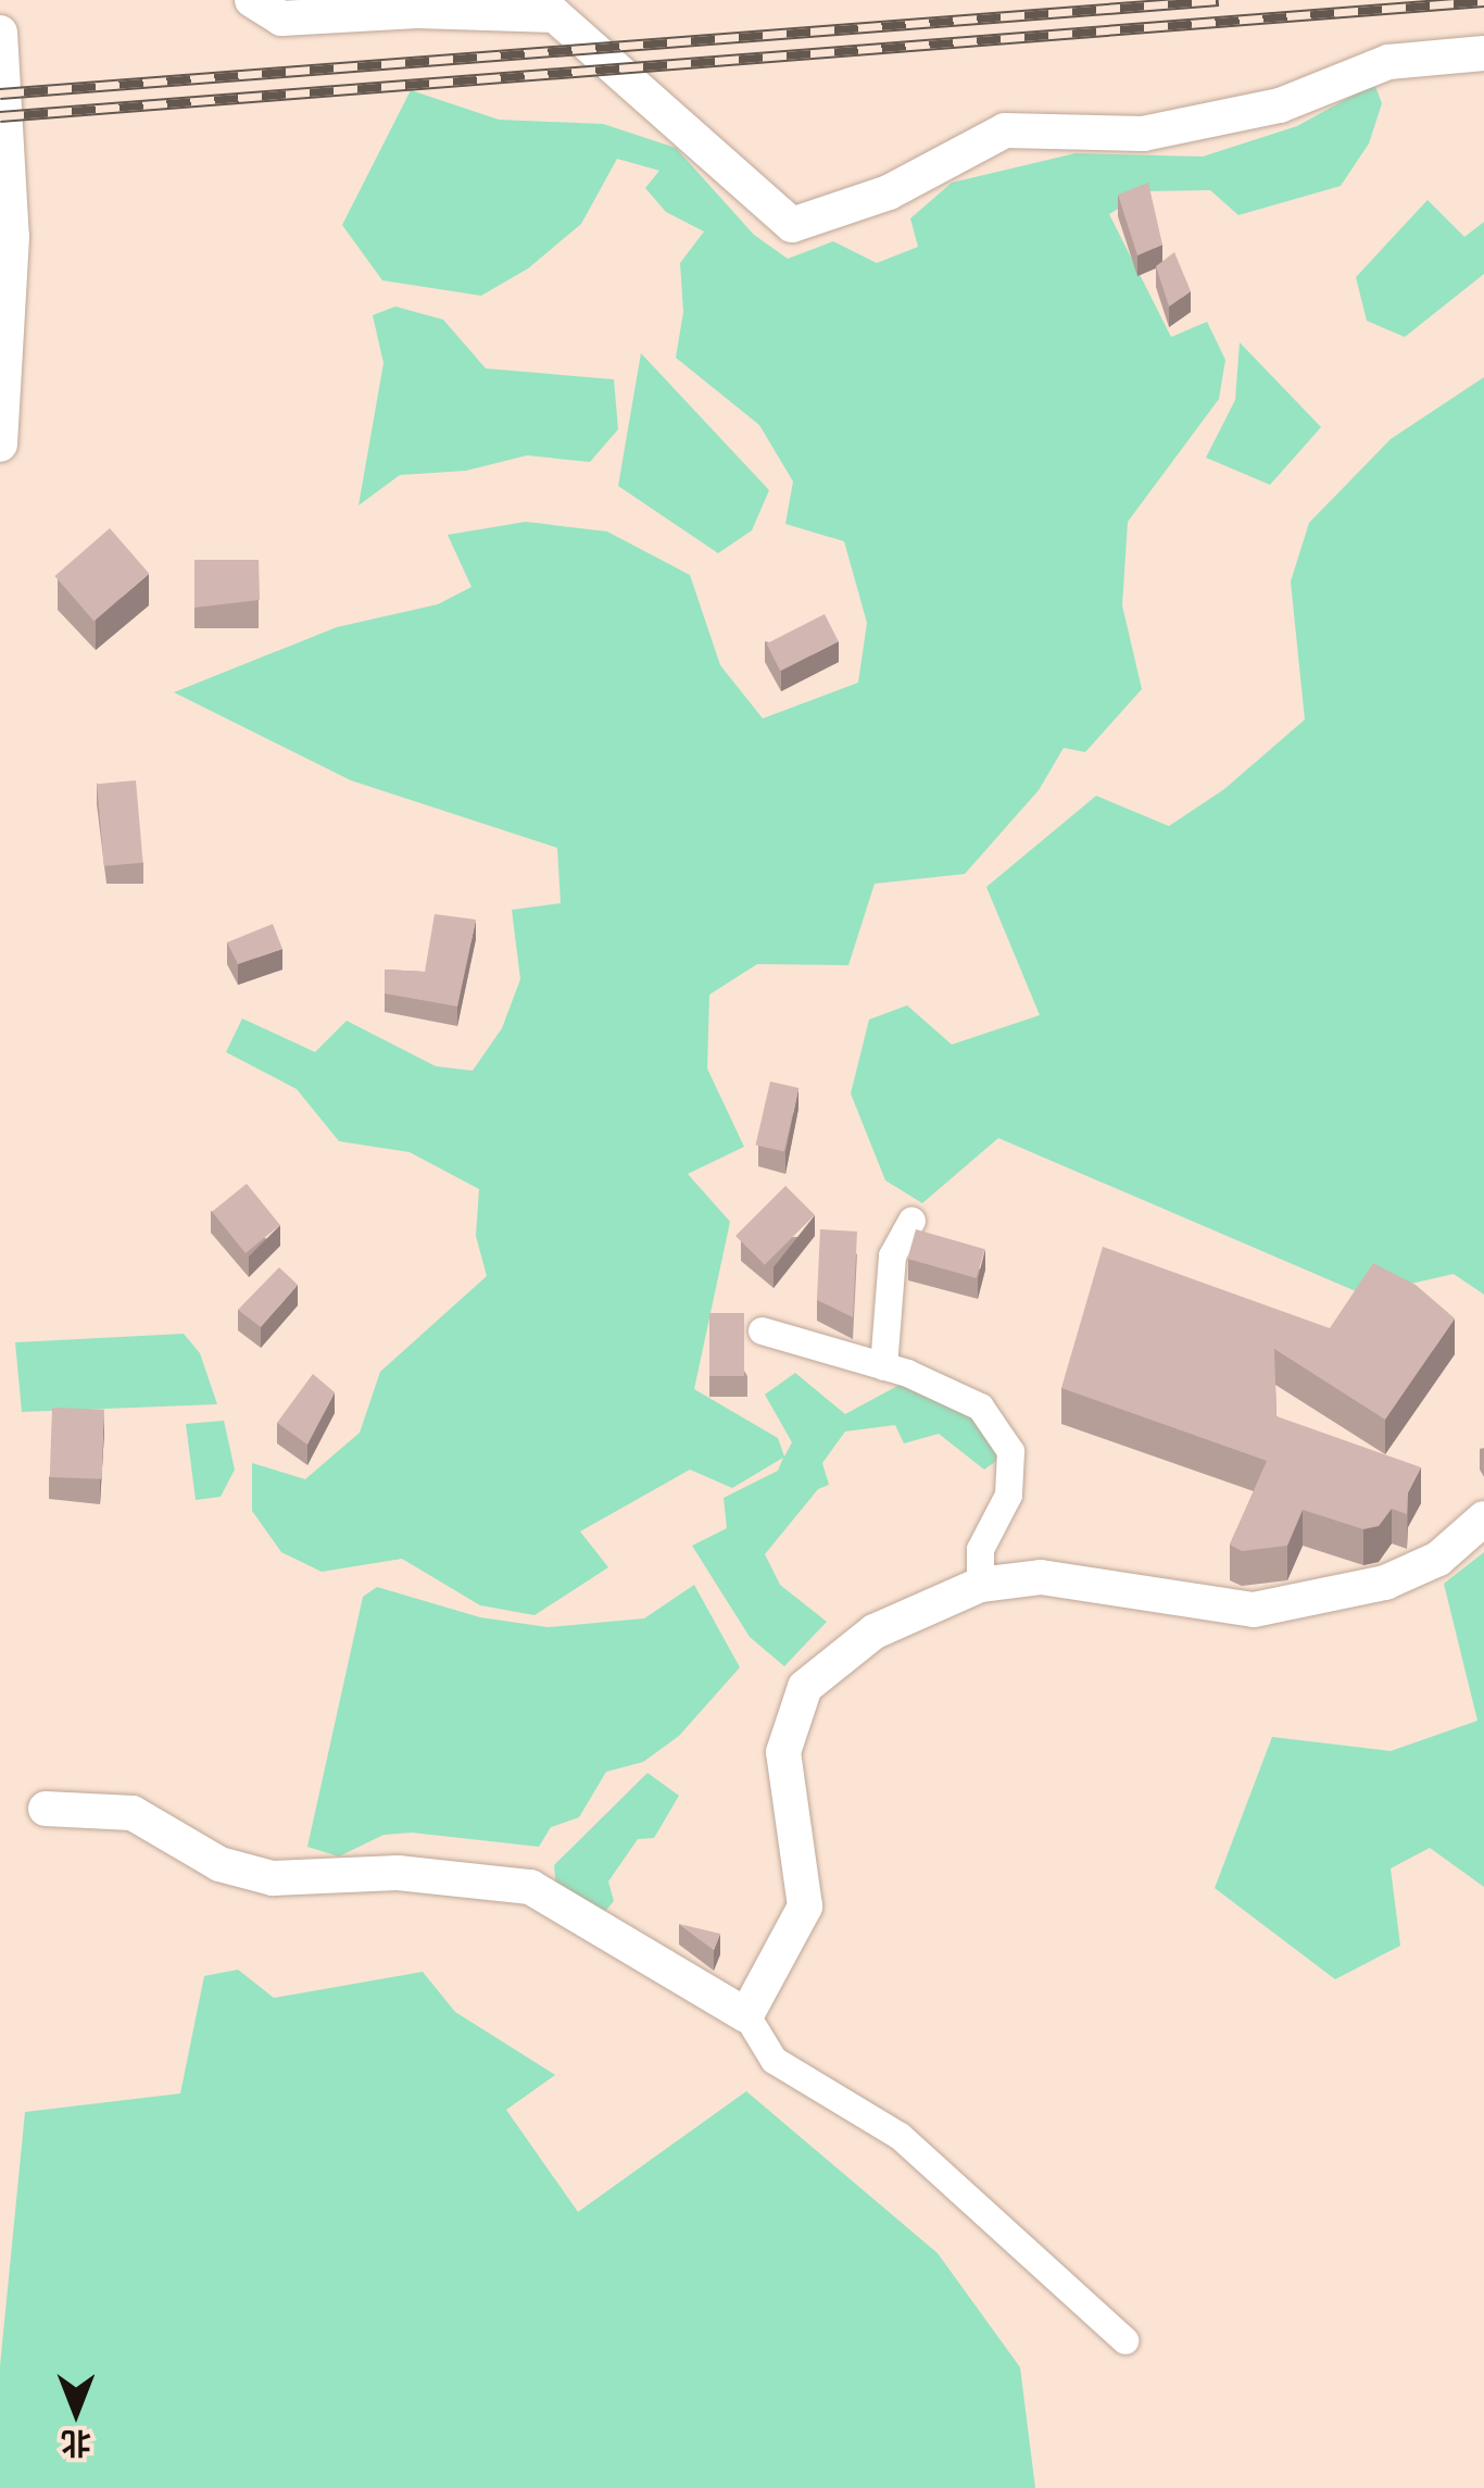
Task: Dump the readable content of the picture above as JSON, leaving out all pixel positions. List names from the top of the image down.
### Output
{
  "north": "bottom"
}
